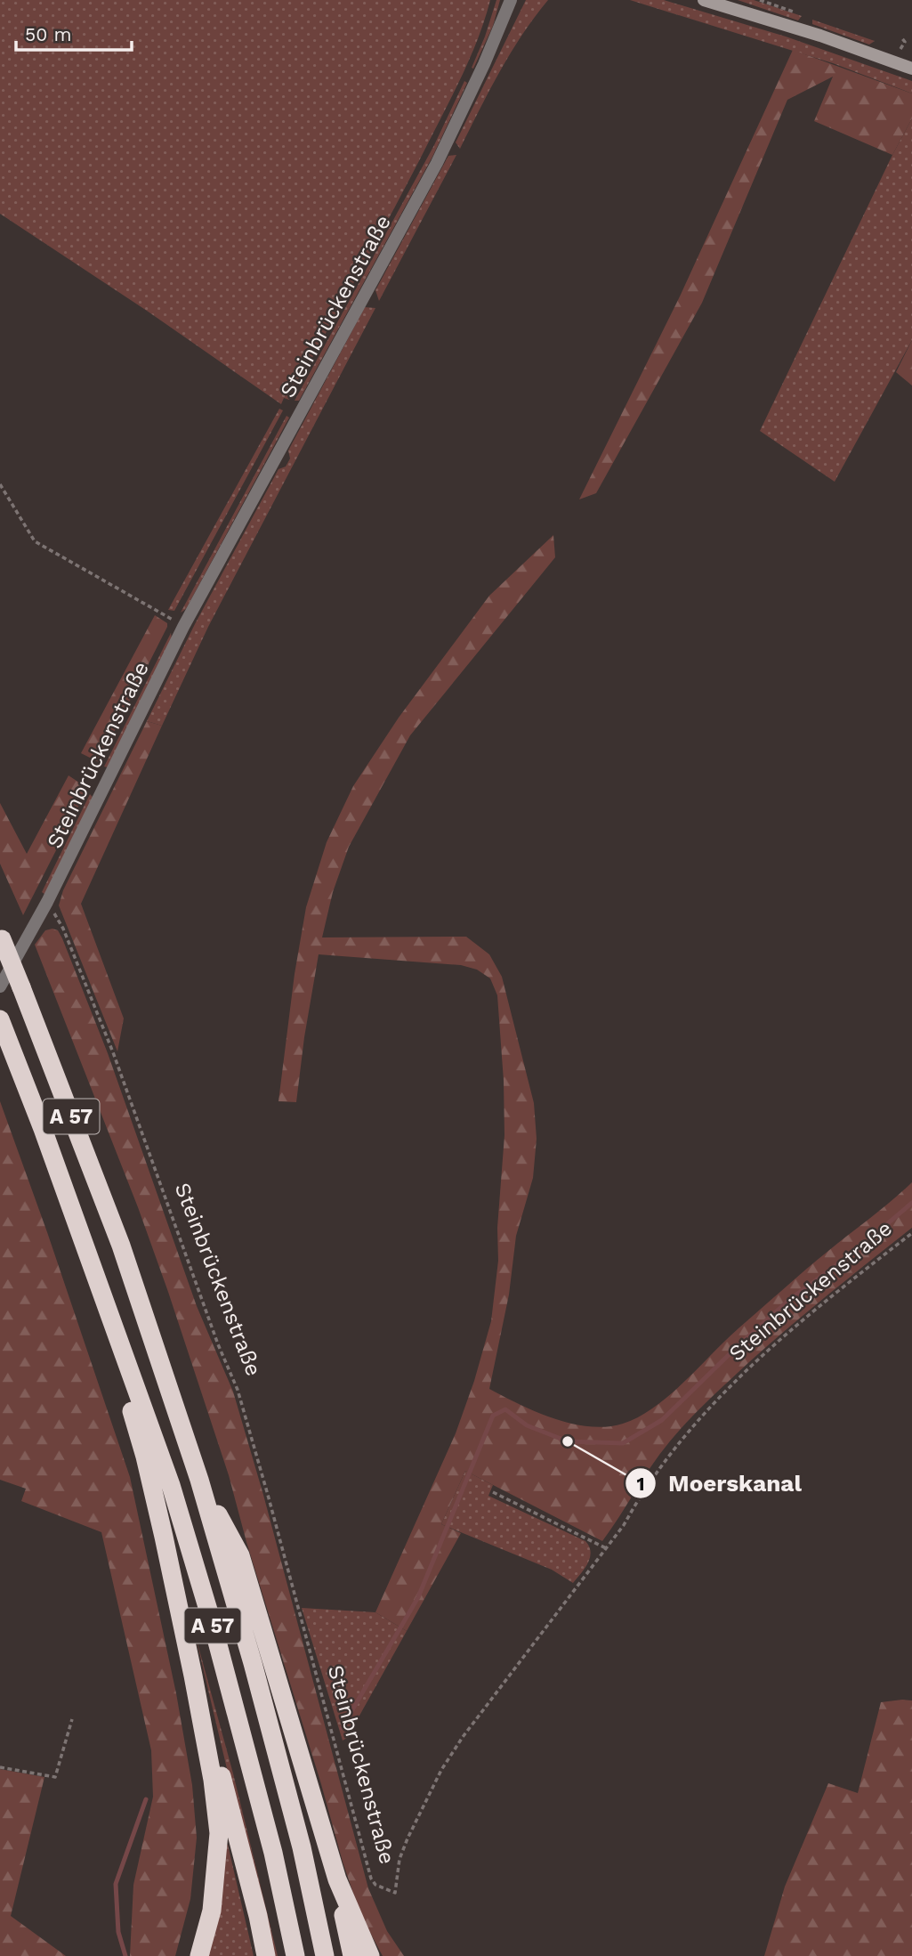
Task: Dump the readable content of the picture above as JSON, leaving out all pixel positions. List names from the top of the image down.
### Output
{
  "streets": {
    "highway": ["A 57"],
    "street": ["Steinbrückenstraße"]
  },
  "places": ["Moerskanal"],
  "scale_bar": "50 m"
}
